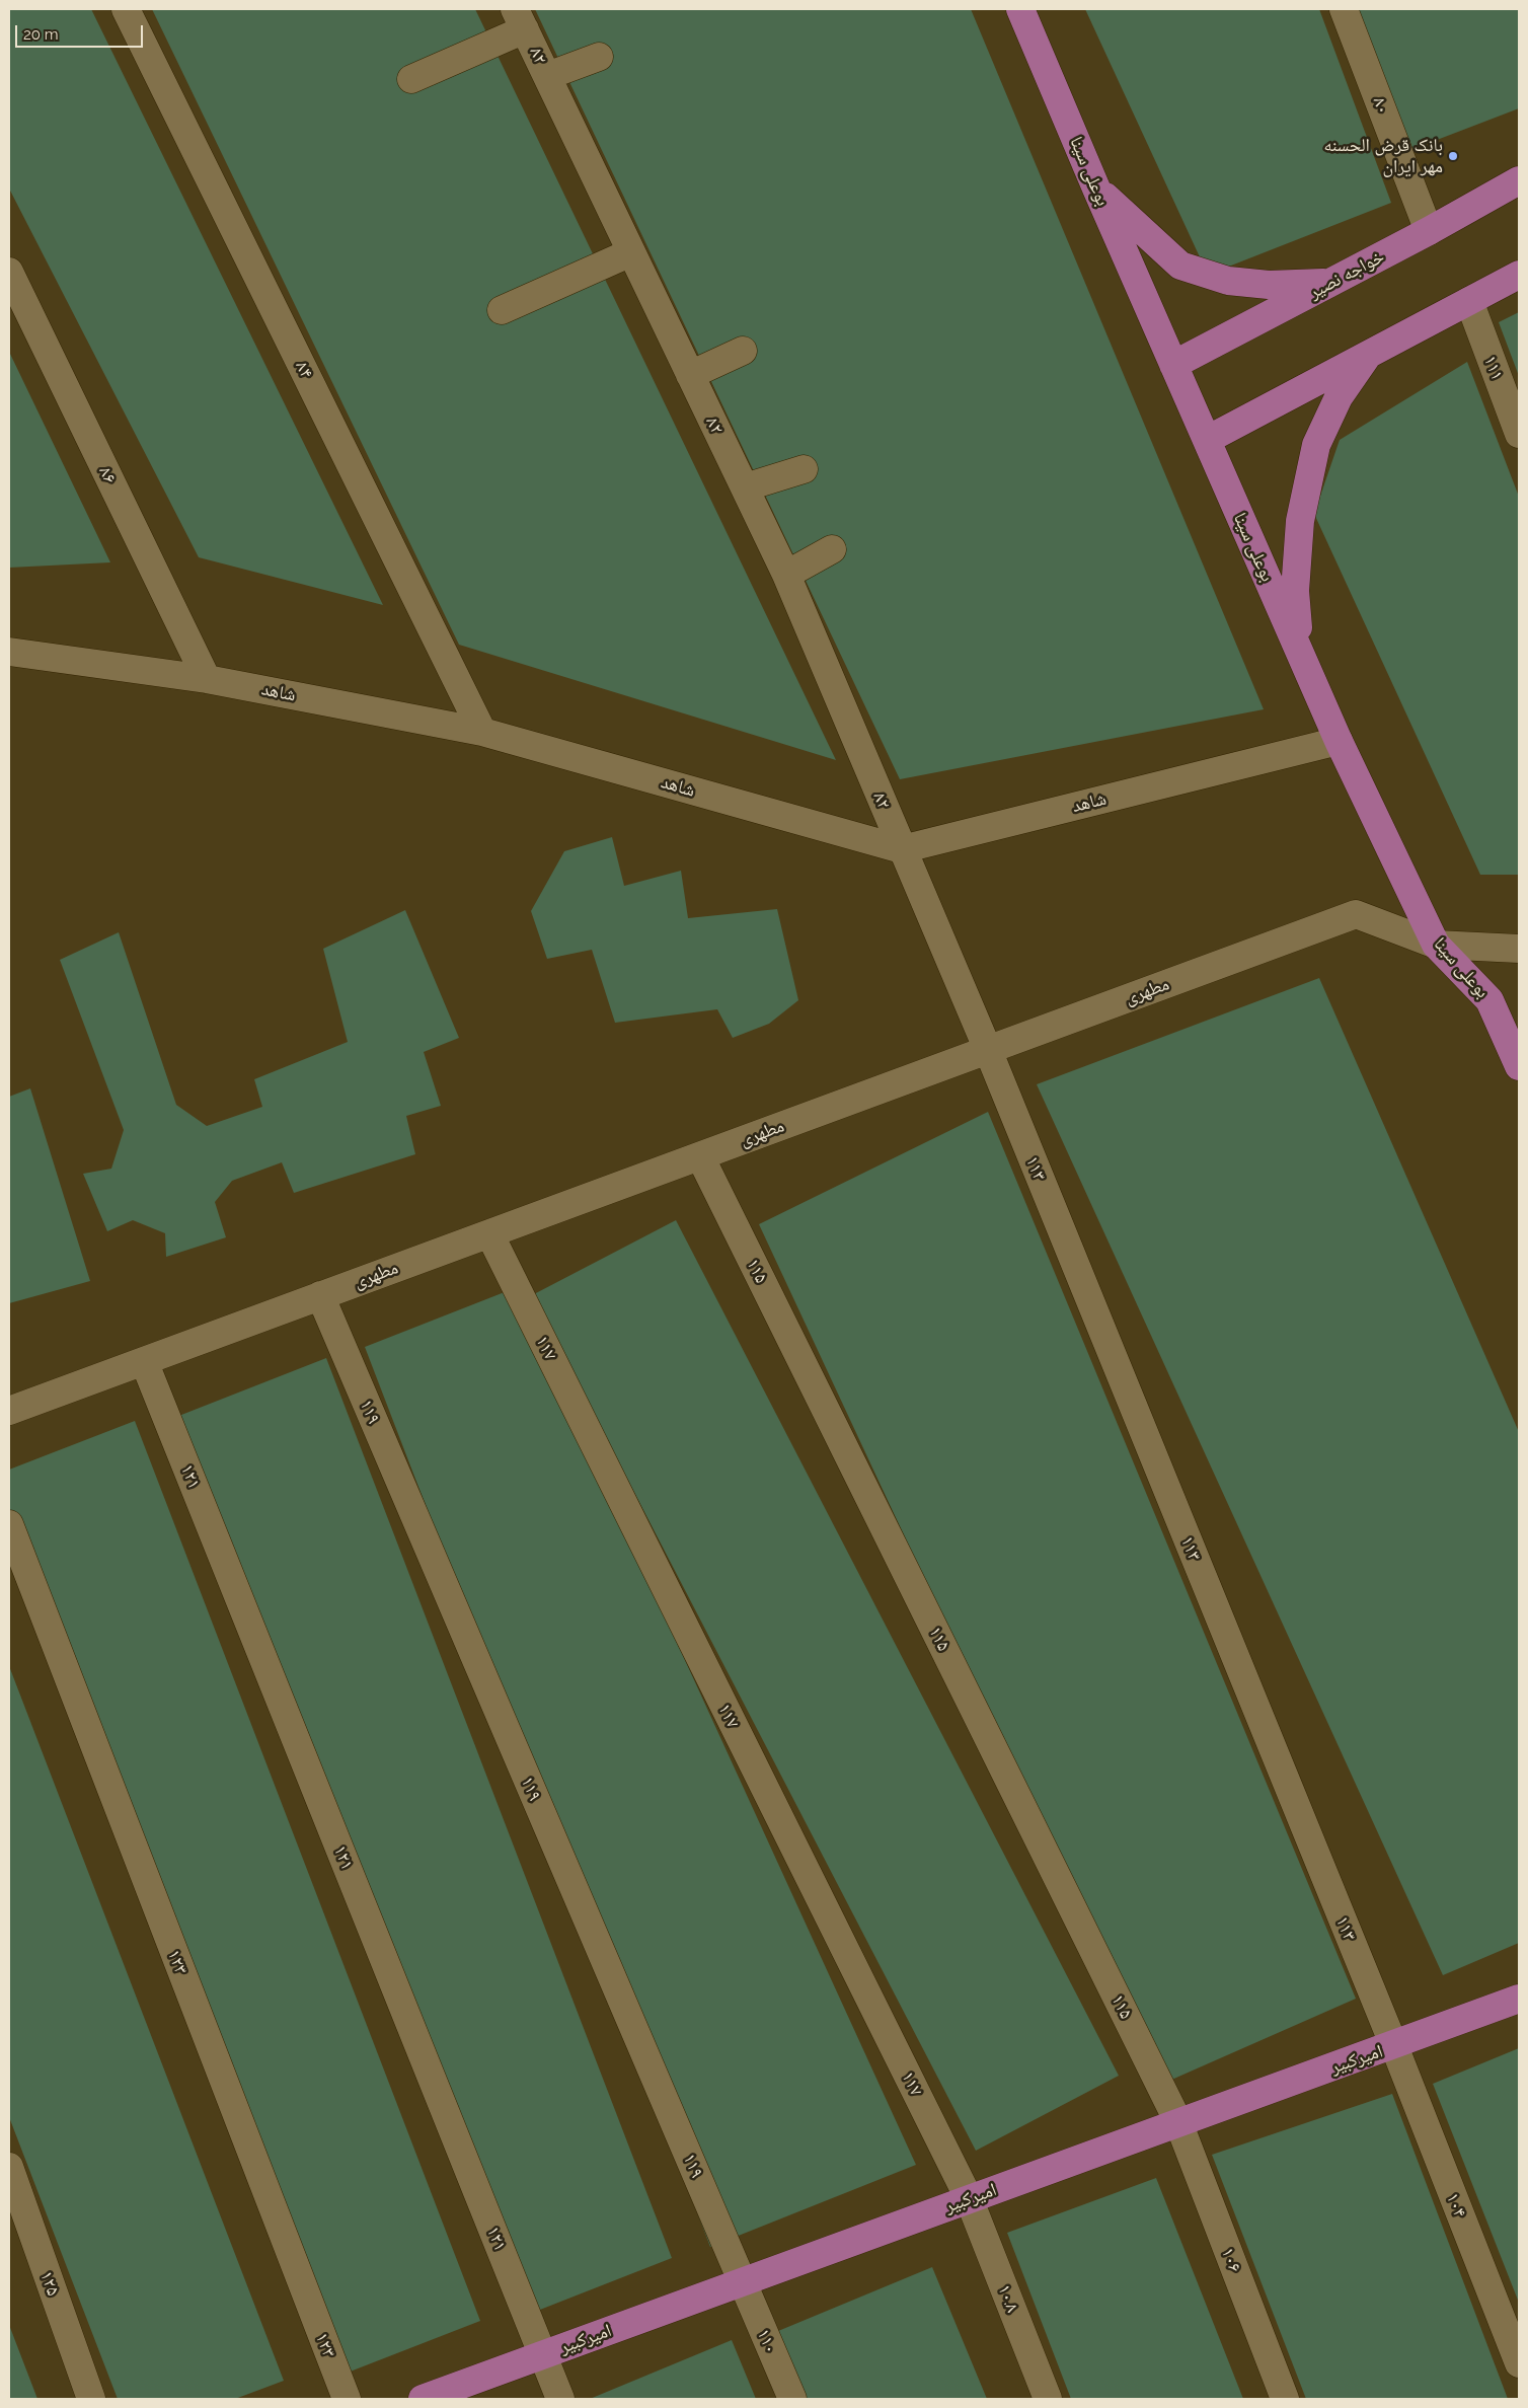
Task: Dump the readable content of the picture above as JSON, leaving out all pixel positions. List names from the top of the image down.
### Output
{
  "streets": {
    "main road": ["بوعلی سینا", "خواجه نصیر", "امیرکبیر"],
    "street": [
      "۸۲",
      "۸۰",
      "۱۱۱",
      "۸۴",
      "۸۶",
      "شاهد",
      "مطهری",
      "۱۱۳",
      "۱۱۵",
      "۱۱۷",
      "۱۱۹",
      "۱۲۱",
      "۱۲۳",
      "۱۰۴",
      "۱۰۶",
      "۱۲۵",
      "۱۰.۸",
      "۱۱۰"
    ]
  },
  "crossings": [
    ["۸۲", "شاهد"],
    ["۸۲", "مطهری"],
    ["۸۲", "۱۱۳"],
    ["۸۰", "خواجه نصیر"],
    ["بوعلی سینا", "خواجه نصیر"],
    ["بوعلی سینا", "شاهد"],
    ["بوعلی سینا", "مطهری"],
    ["۸۴", "شاهد"],
    ["۸۶", "شاهد"],
    ["مطهری", "۱۱۳"],
    ["مطهری", "۱۱۵"],
    ["مطهری", "۱۱۷"],
    ["مطهری", "۱۱۹"],
    ["مطهری", "۱۲۱"],
    ["۱۱۳", "امیرکبیر"],
    ["۱۱۳", "۱۰۴"],
    ["۱۱۵", "امیرکبیر"],
    ["۱۱۵", "۱۰۶"],
    ["۱۱۷", "امیرکبیر"],
    ["۱۱۷", "۱۰.۸"],
    ["۱۱۹", "امیرکبیر"],
    ["۱۱۹", "۱۱۰"],
    ["۱۲۱", "امیرکبیر"],
    ["امیرکبیر", "۱۰۴"],
    ["امیرکبیر", "۱۰۶"],
    ["امیرکبیر", "۱۰.۸"],
    ["امیرکبیر", "۱۱۰"]
  ],
  "places": ["بانک قرض الحسنه مهر ایران"],
  "scale_bar": "20 m"
}
